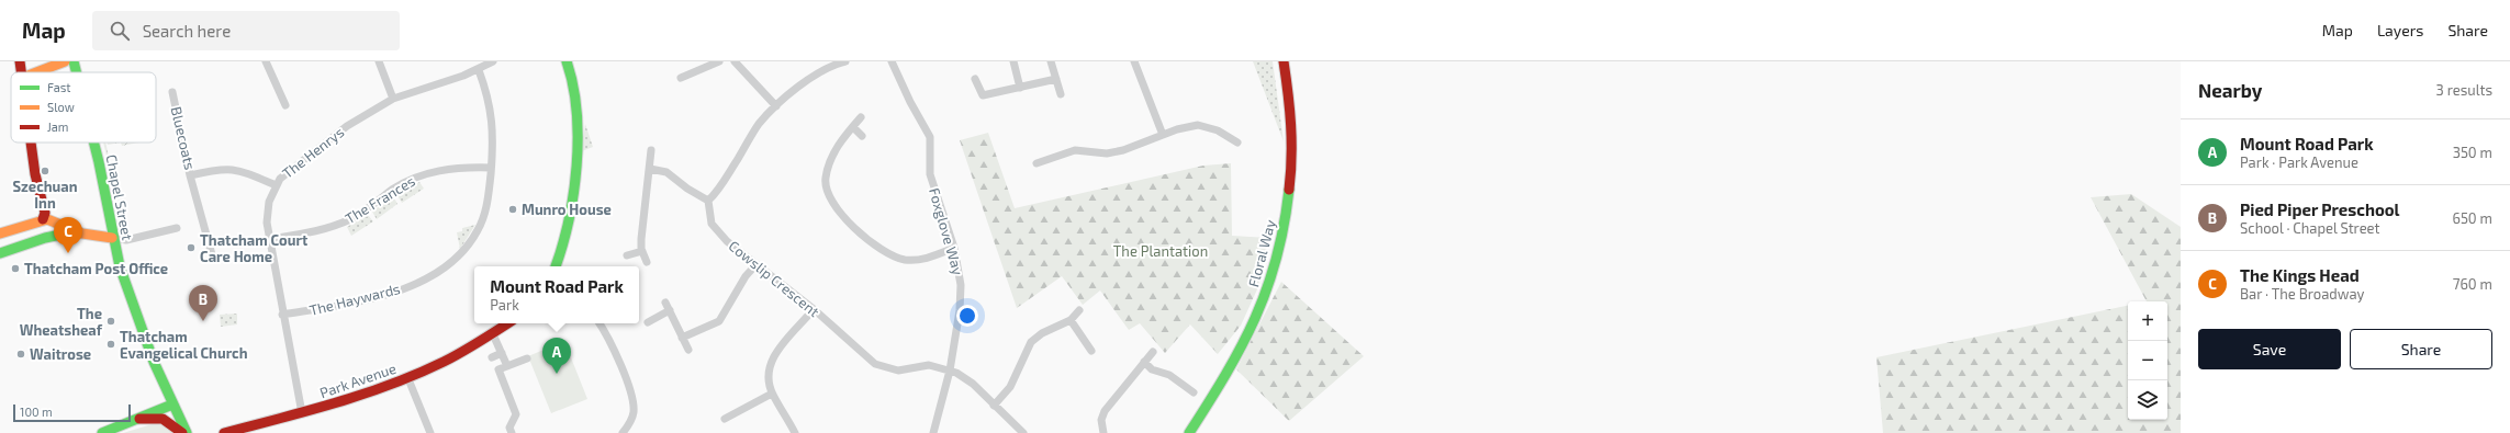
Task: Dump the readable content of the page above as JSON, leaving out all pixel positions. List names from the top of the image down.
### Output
{
  "streets": {
    "street": [
      "Bluecoats",
      "The Henrys",
      "Chapel Street",
      "The Frances",
      "Foxglove Way",
      "Floral Way",
      "Cowslip Crescent",
      "The Haywards",
      "Park Avenue"
    ]
  },
  "crossings": [
    ["Bluecoats", "The Henrys"],
    ["The Henrys", "The Frances"],
    ["The Henrys", "The Haywards"],
    ["The Henrys", "Park Avenue"],
    ["The Frances", "The Haywards"],
    ["Foxglove Way", "Cowslip Crescent"]
  ],
  "parks": ["The Plantation"],
  "places": [
    "Szechuan Inn",
    "Munro House",
    "Thatcham Court Care Home",
    "Thatcham Post Office",
    "The Wheatsheaf",
    "Thatcham Evangelical Church",
    "Waitrose"
  ],
  "legend": ["Fast", "Slow", "Jam"],
  "scale_bar": "100 m",
  "page": {
    "header": "Map",
    "search": "Search here",
    "nav": ["Map", "Layers", "Share"],
    "heading": ["Nearby", "3 results"],
    "list": [
      {
        "mark": "A",
        "name": "Mount Road Park",
        "note": "Park · Park Avenue",
        "value": "350 m"
      },
      {
        "mark": "B",
        "name": "Pied Piper Preschool",
        "note": "School · Chapel Street",
        "value": "650 m"
      },
      {
        "mark": "C",
        "name": "The Kings Head",
        "note": "Bar · The Broadway",
        "value": "760 m"
      }
    ],
    "pins": ["C", "B", "A"],
    "popup": ["Mount Road Park", "Park"],
    "map_buttons": ["+", "−"],
    "buttons": ["Save", "Share"],
    "scale": "100 m"
  }
}
